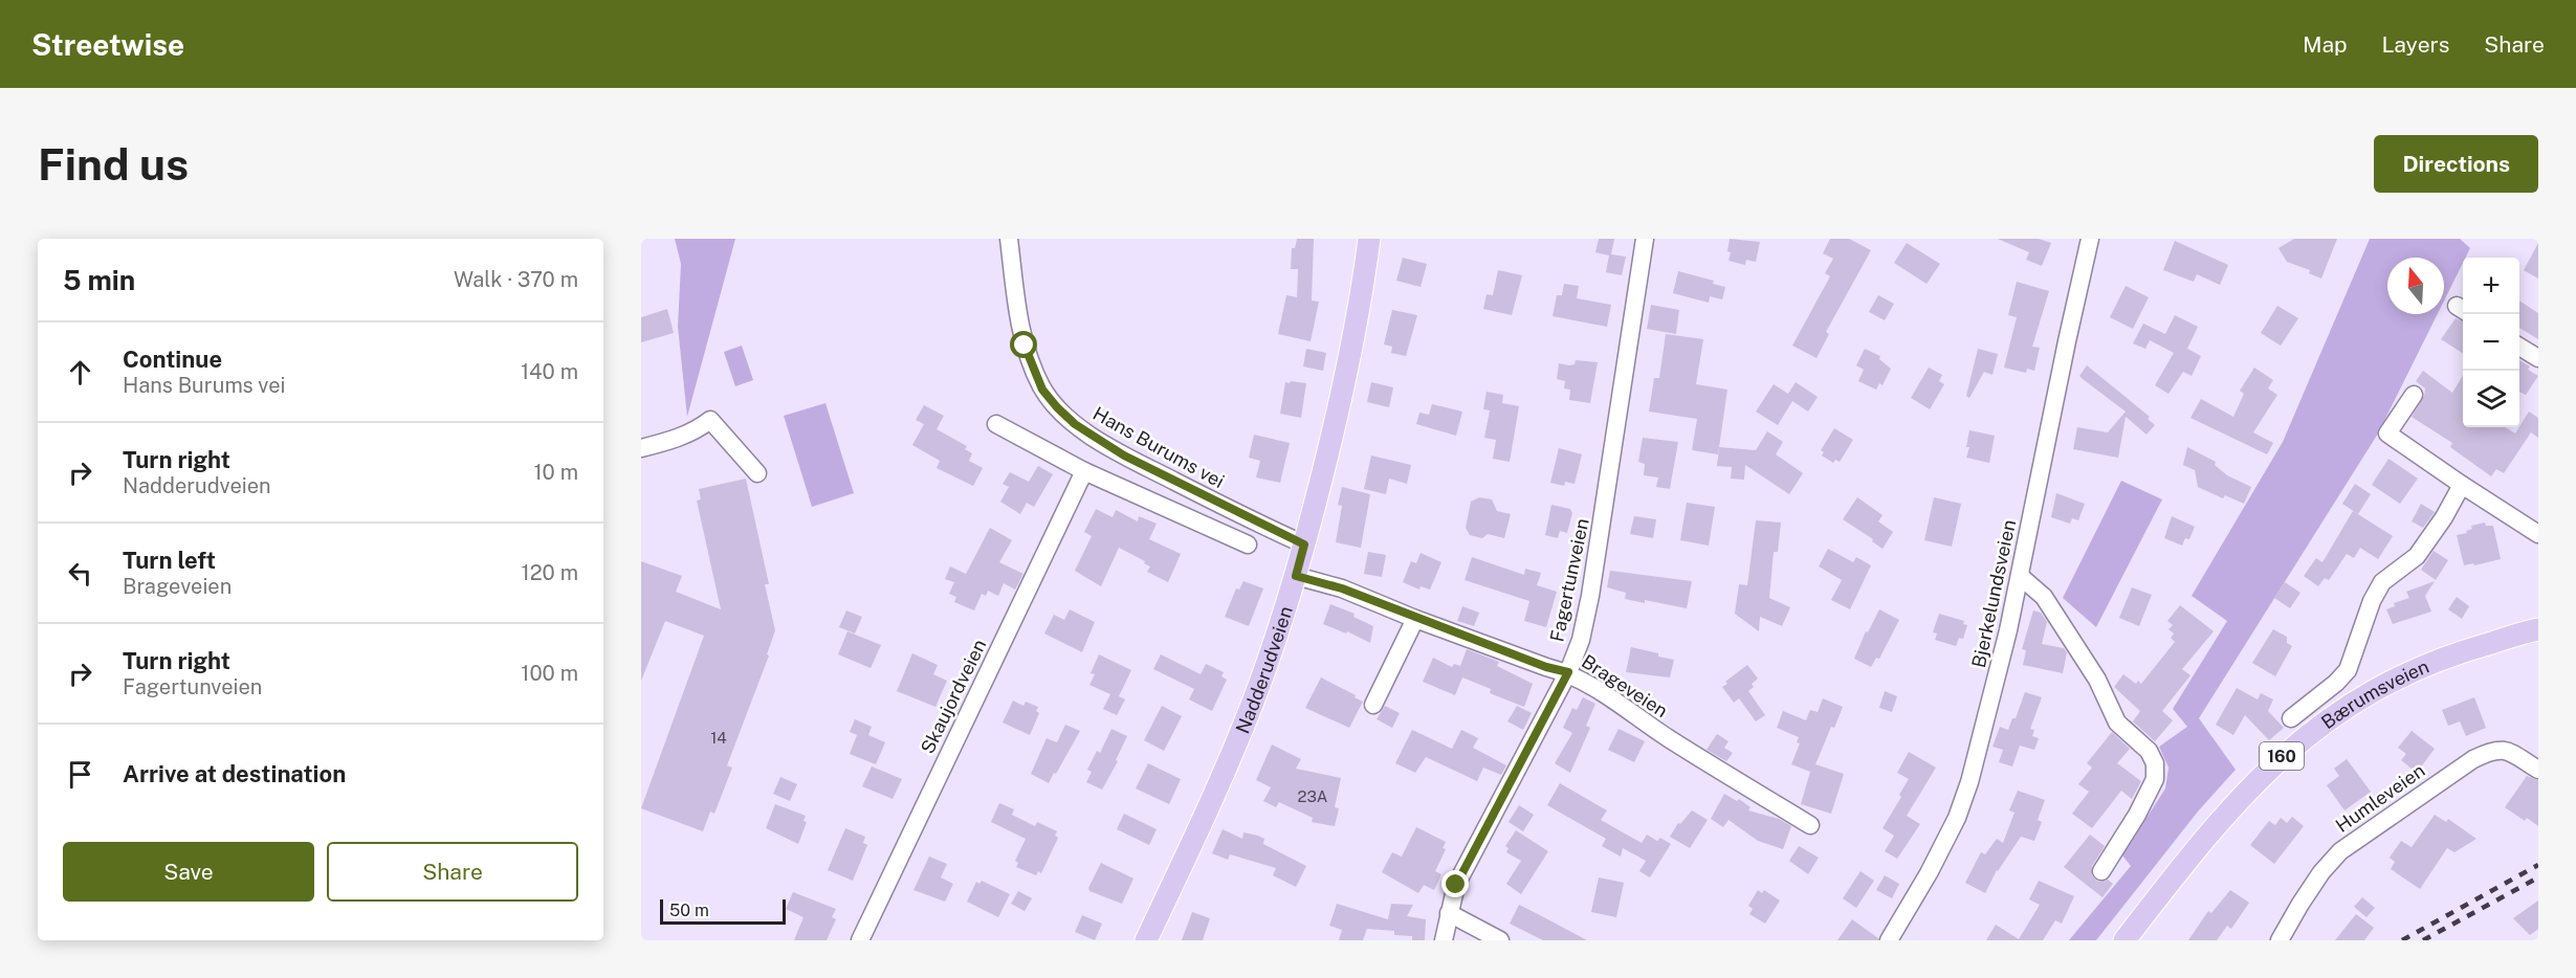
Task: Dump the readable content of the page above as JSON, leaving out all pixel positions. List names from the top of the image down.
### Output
{
  "streets": {
    "main road": ["Nadderudveien", "Bærumsveien", "160"],
    "street": [
      "Hans Burums vei",
      "Fagertunveien",
      "Bjerkelundsveien",
      "Brageveien",
      "Skaujordveien",
      "Humleveien"
    ]
  },
  "crossings": [
    ["Hans Burums vei", "Nadderudveien"],
    ["Fagertunveien", "Brageveien"],
    ["Nadderudveien", "Brageveien"]
  ],
  "house_numbers": ["14", "23A"],
  "scale_bar": "50 m",
  "north": "top",
  "page": {
    "header": "Streetwise",
    "nav": ["Map", "Layers", "Share"],
    "buttons": [
      "Directions",
      ["Save", "Share"]
    ],
    "title": "Find us",
    "heading": ["5 min", "Walk · 370 m"],
    "map_buttons": ["+", "−"],
    "list": [
      ["Continue", "Hans Burums vei", "140 m"],
      ["Turn right", "Nadderudveien", "10 m"],
      ["Turn left", "Brageveien", "120 m"],
      ["Turn right", "Fagertunveien", "100 m"],
      "Arrive at destination"
    ],
    "scale": "50 m"
  }
}
